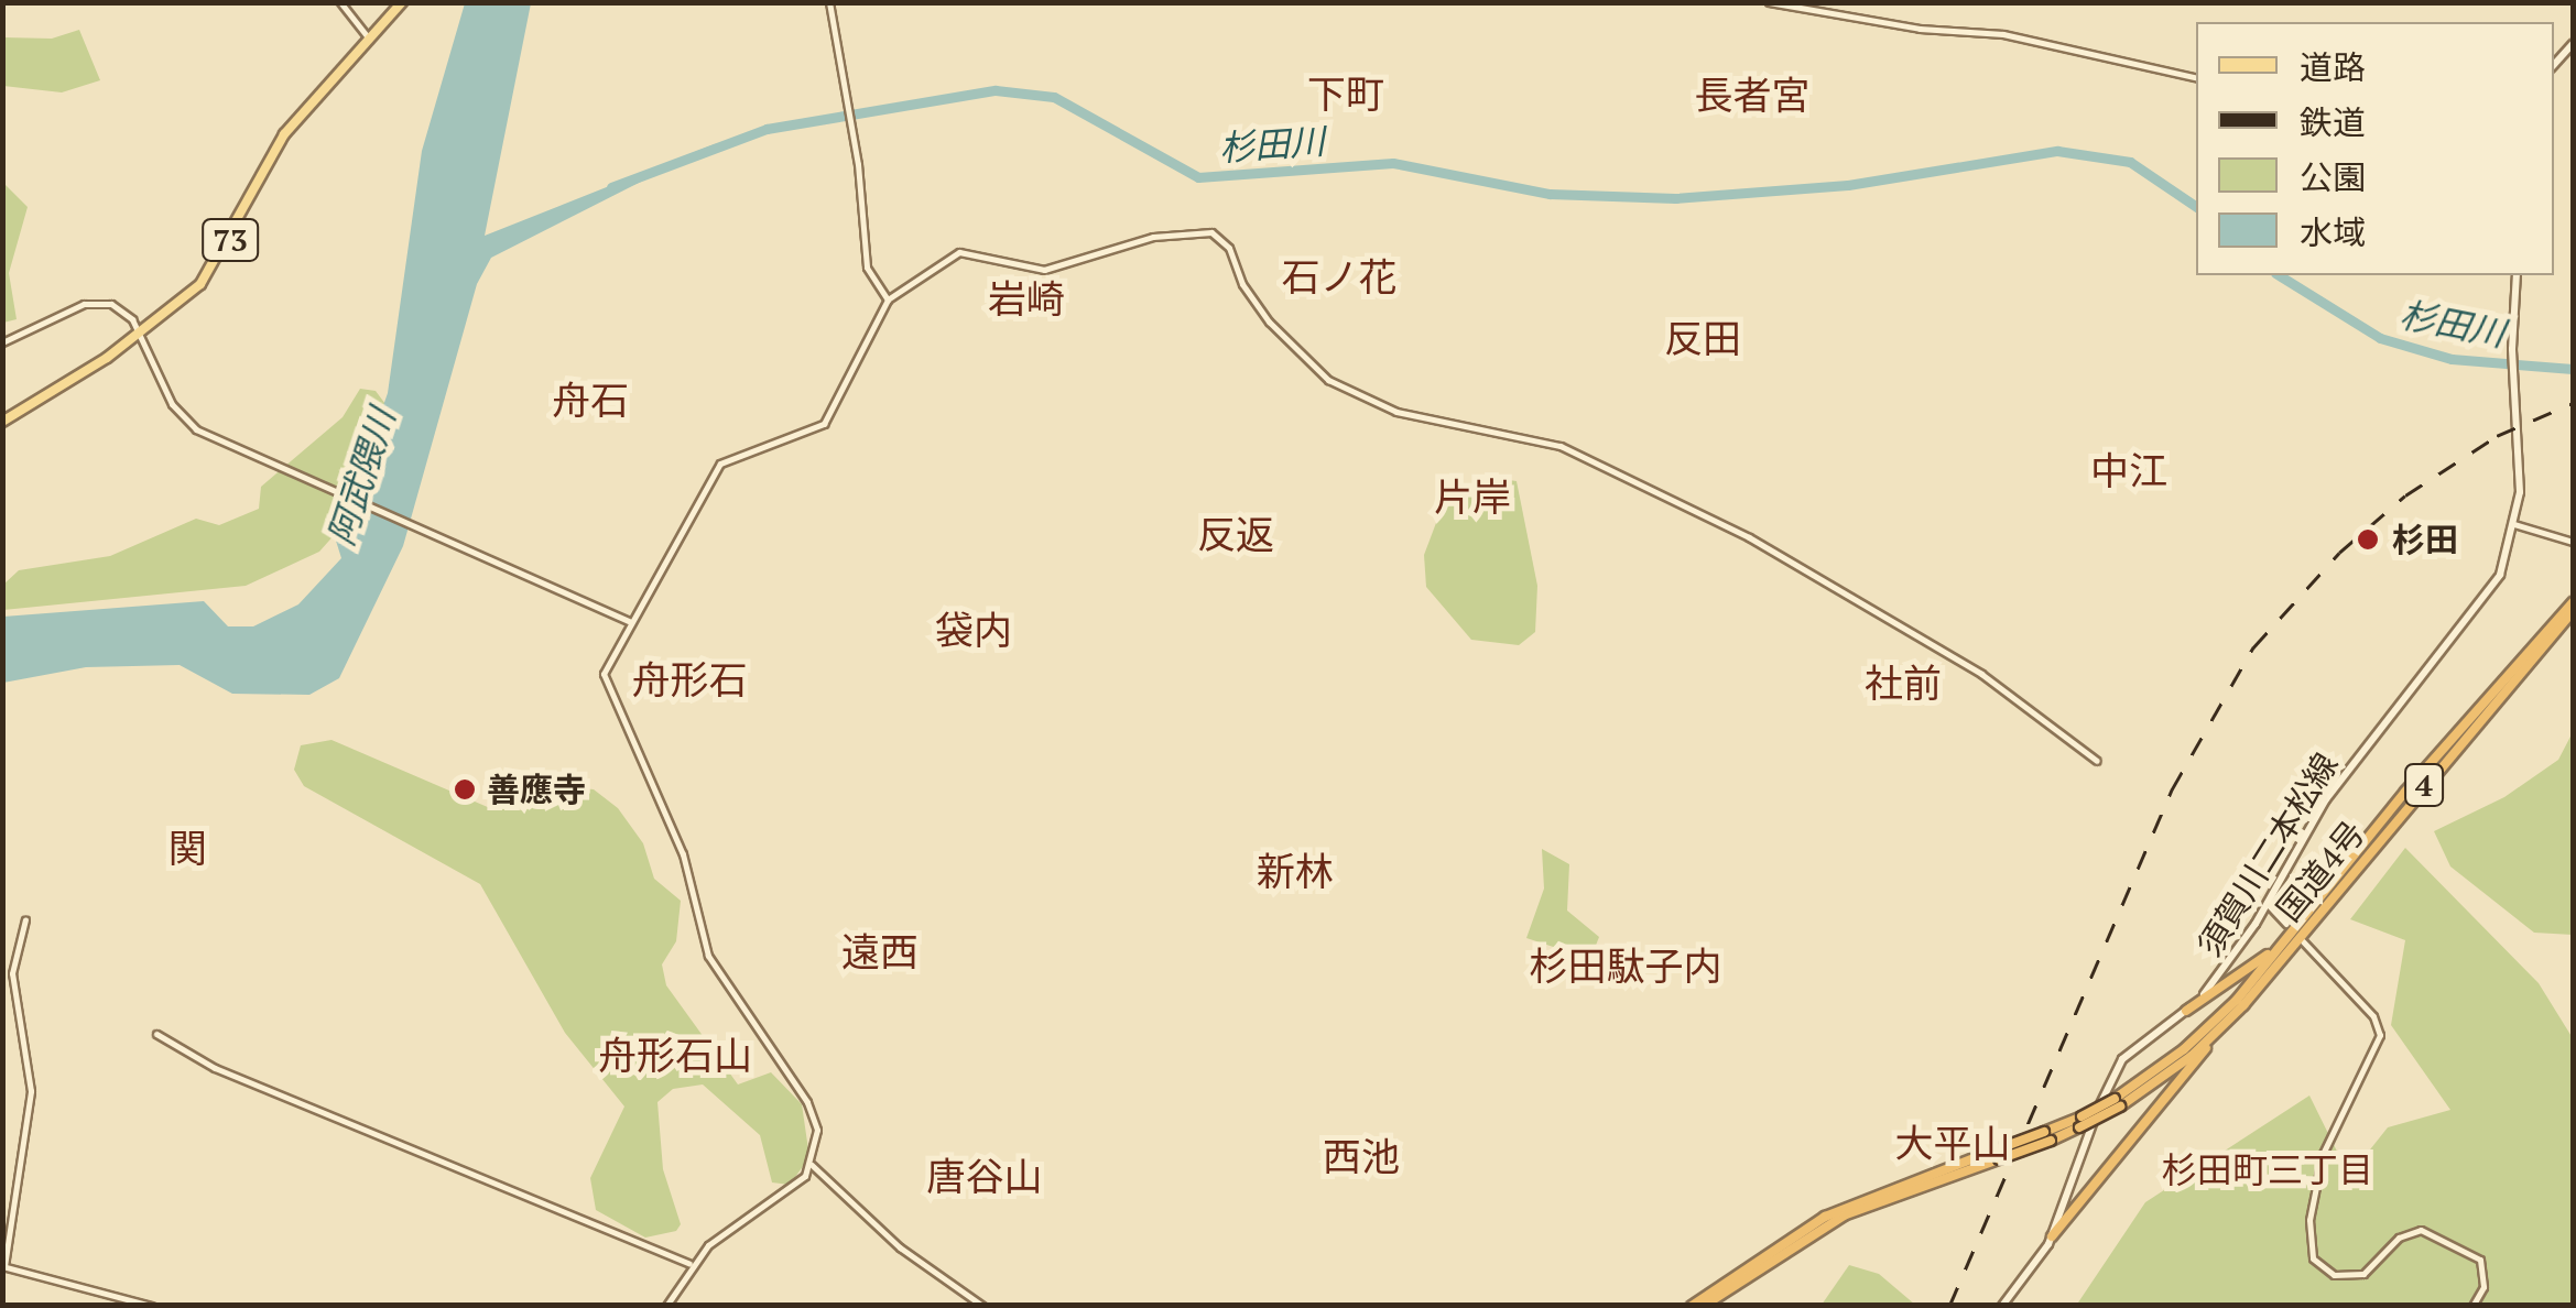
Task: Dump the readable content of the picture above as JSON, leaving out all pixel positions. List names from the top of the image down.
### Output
{
  "streets": {
    "highway": ["4", "国道4号"],
    "main road": ["73", "須賀川二本松線"]
  },
  "crossings": [
    ["4", "国道4号"]
  ],
  "districts": [
    "下町",
    "長者宮",
    "石ノ花",
    "岩崎",
    "反田",
    "舟石",
    "中江",
    "片岸",
    "反返",
    "袋内",
    "舟形石",
    "社前",
    "関",
    "新林",
    "遠西",
    "杉田駄子内",
    "舟形石山",
    "大平山",
    "西池",
    "杉田町三丁目",
    "唐谷山"
  ],
  "water": ["杉田川", "阿武隈川"],
  "places": ["杉田", "善應寺"],
  "legend": [
    "道路",
    "鉄道",
    "公園",
    "水域"
  ]
}
